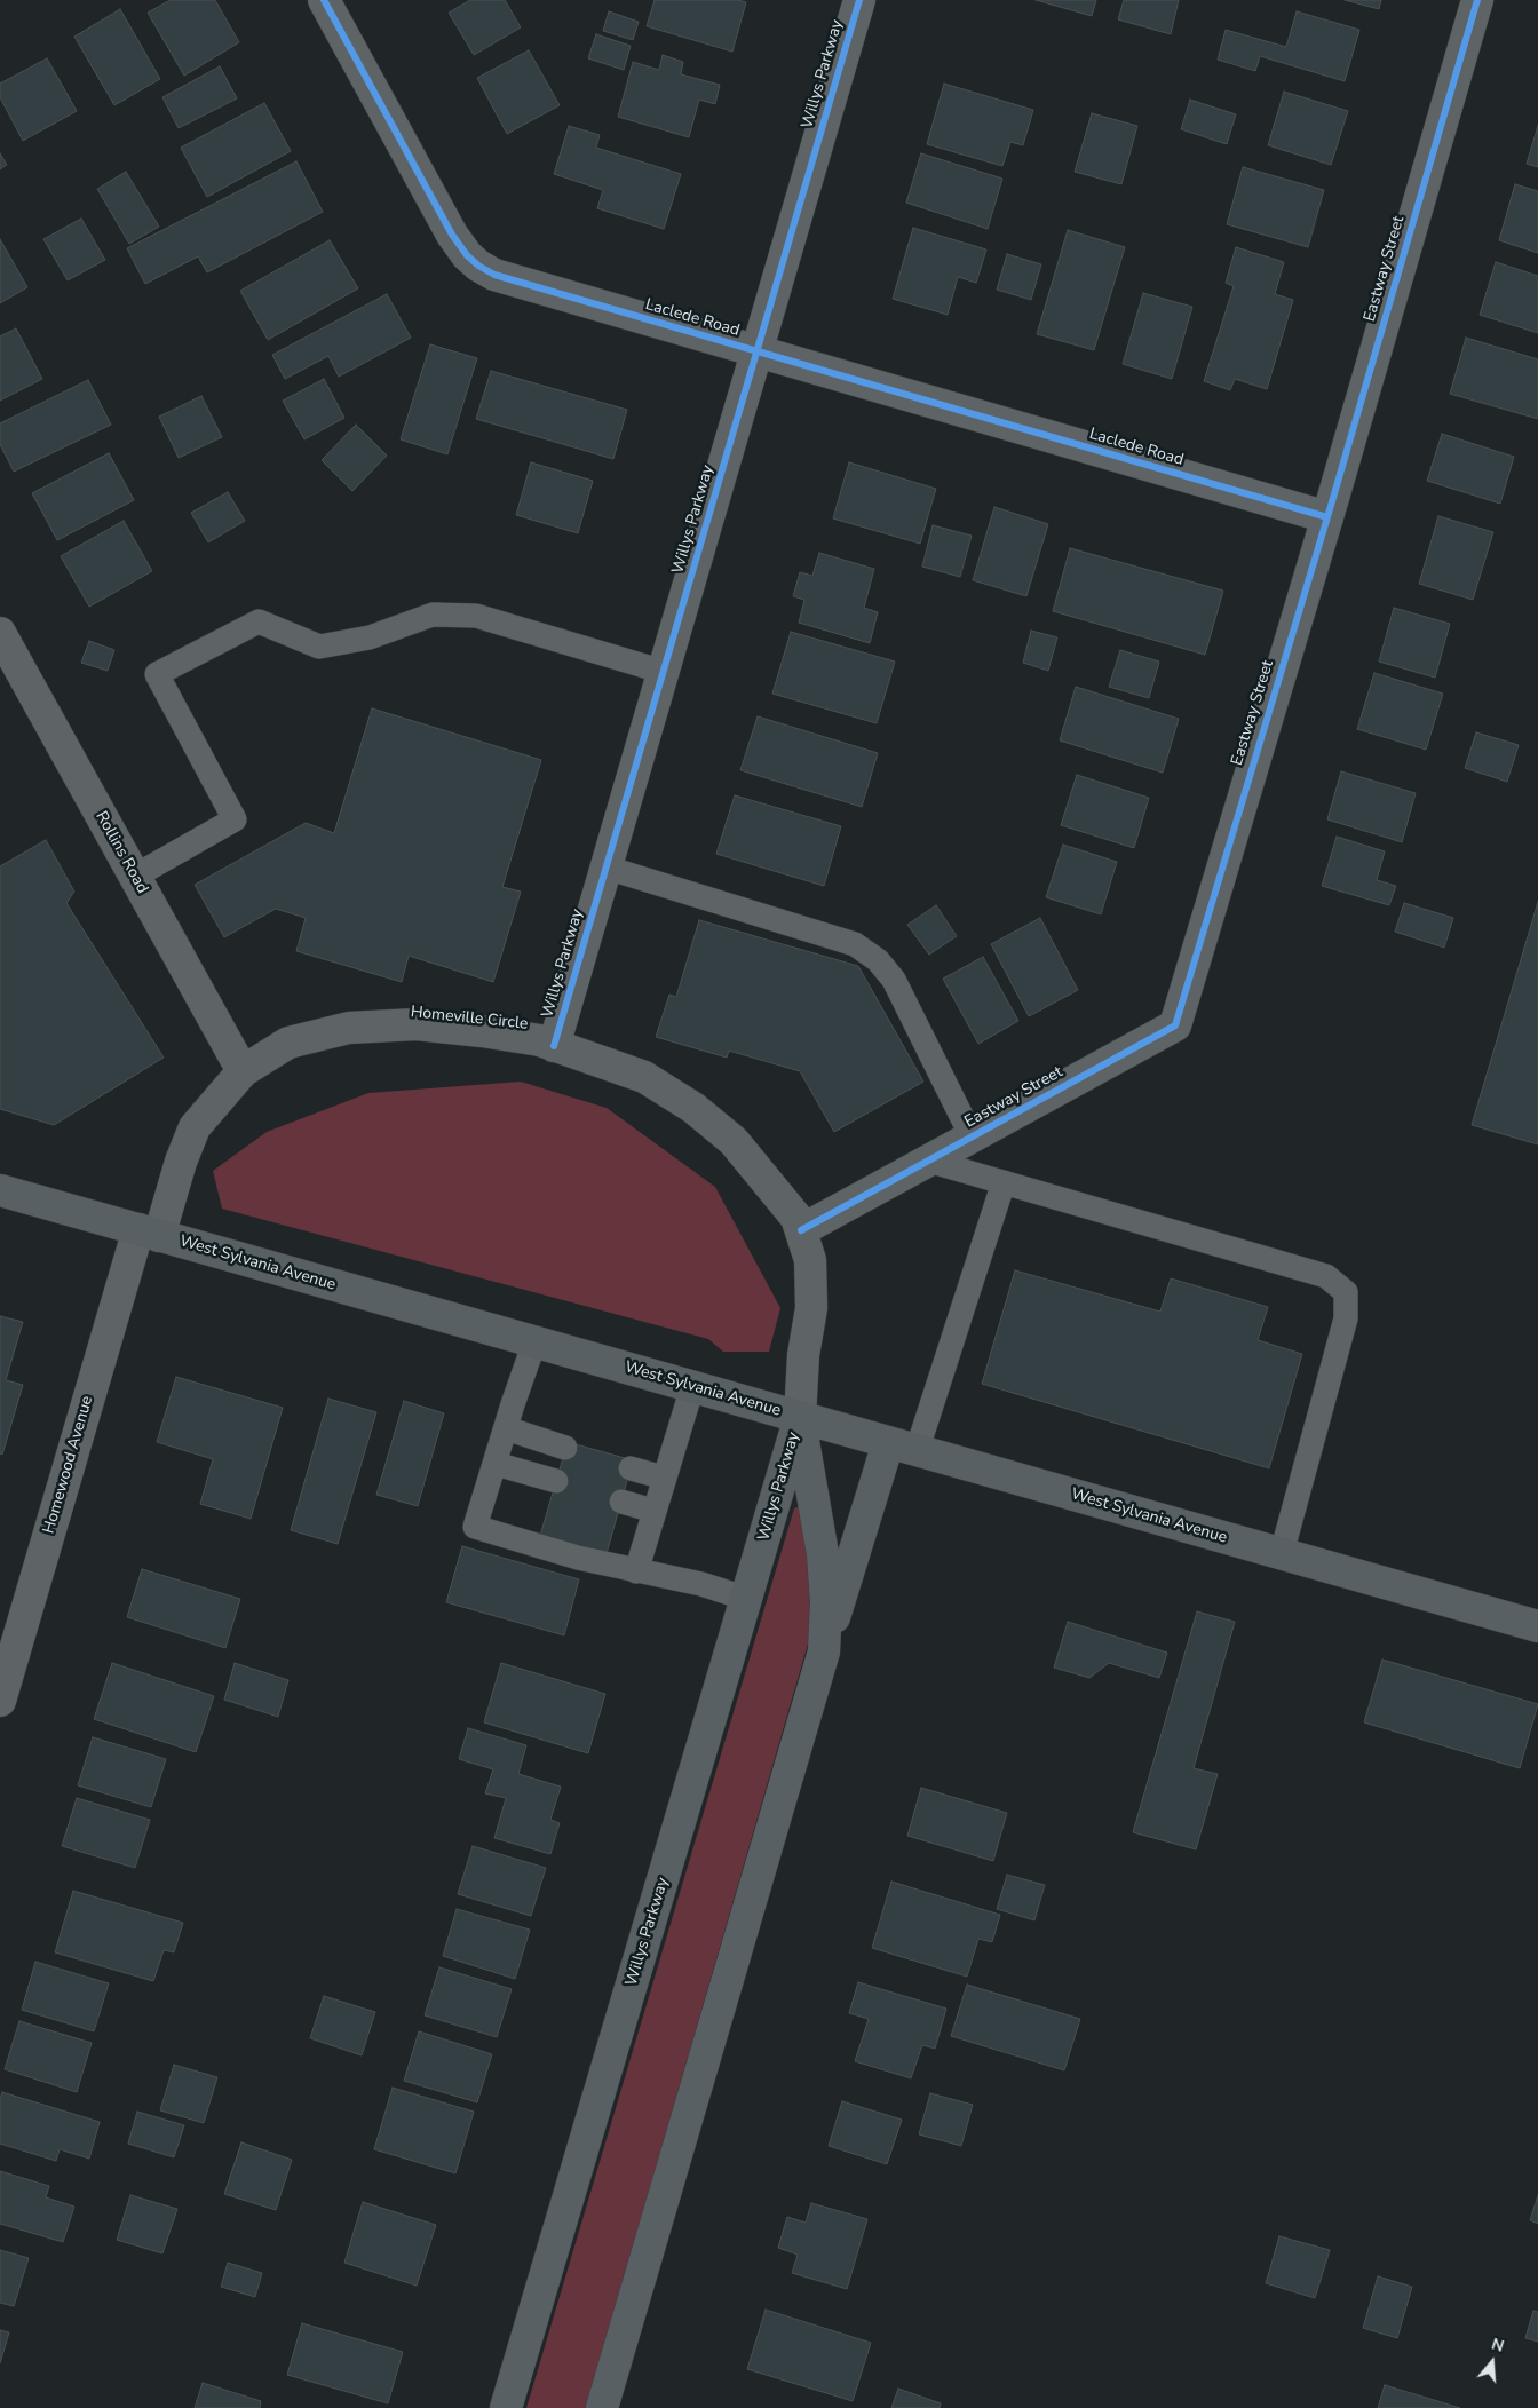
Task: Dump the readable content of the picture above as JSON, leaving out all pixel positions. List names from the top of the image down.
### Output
{
  "streets": {
    "main road": ["Willys Parkway", "West Sylvania Avenue"],
    "street": [
      "Eastway Street",
      "Laclede Road",
      "Rollins Road",
      "Homeville Circle",
      "Homewood Avenue"
    ]
  },
  "crossings": [
    ["Willys Parkway", "Laclede Road"],
    ["Willys Parkway", "Homeville Circle"],
    ["Willys Parkway", "West Sylvania Avenue"],
    ["Eastway Street", "Laclede Road"],
    ["Eastway Street", "Homeville Circle"],
    ["Rollins Road", "Homeville Circle"],
    ["Homeville Circle", "West Sylvania Avenue"],
    ["Homeville Circle", "Homewood Avenue"],
    ["West Sylvania Avenue", "Homewood Avenue"]
  ],
  "north": "top"
}
